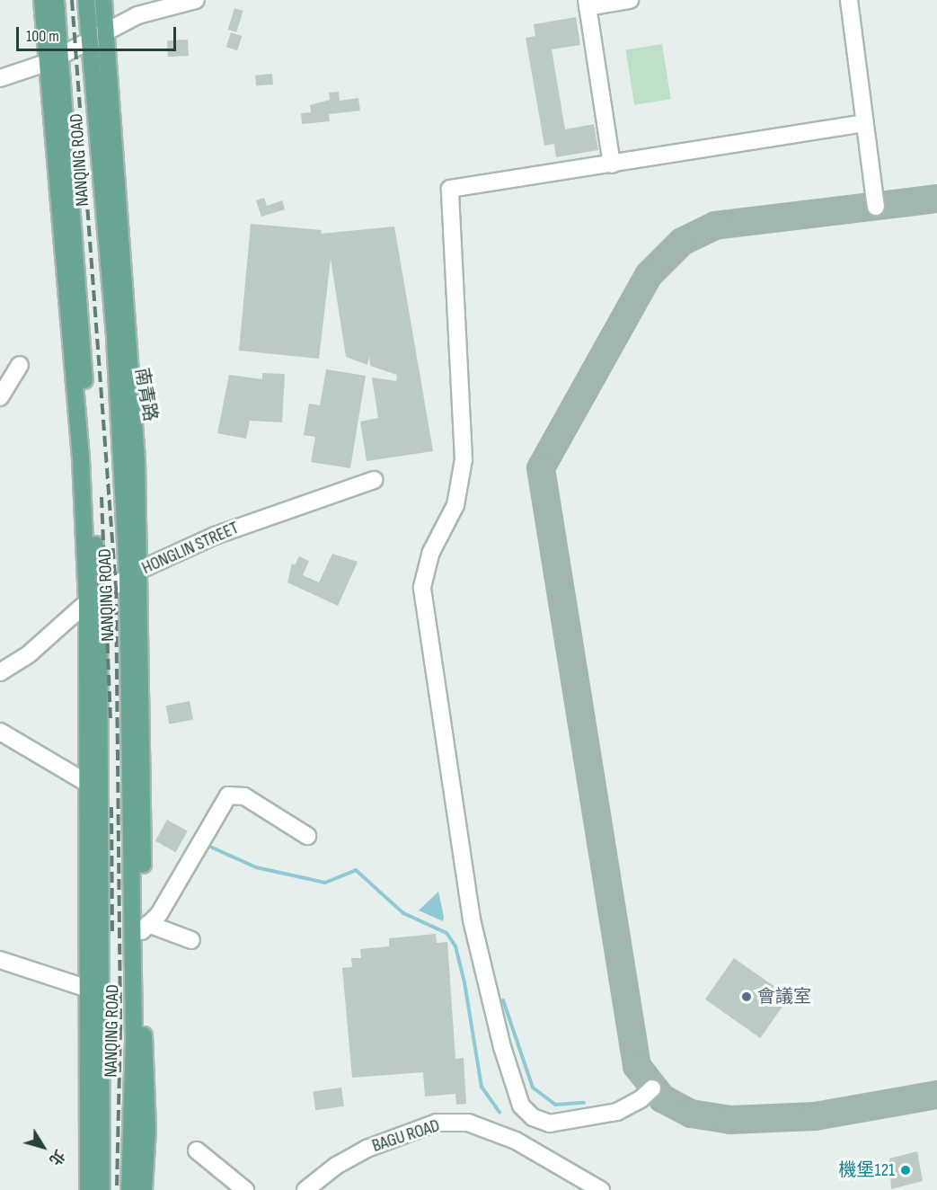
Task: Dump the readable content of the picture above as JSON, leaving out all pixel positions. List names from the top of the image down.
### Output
{
  "streets": {
    "main road": ["NANQING ROAD", "南青路"],
    "street": ["HONGLIN STREET", "BAGU ROAD"]
  },
  "crossings": [
    ["NANQING ROAD", "南青路"],
    ["NANQING ROAD", "HONGLIN STREET"]
  ],
  "places": ["會議室", "機堡121"],
  "scale_bar": "100 m",
  "north": "bottom right"
}
